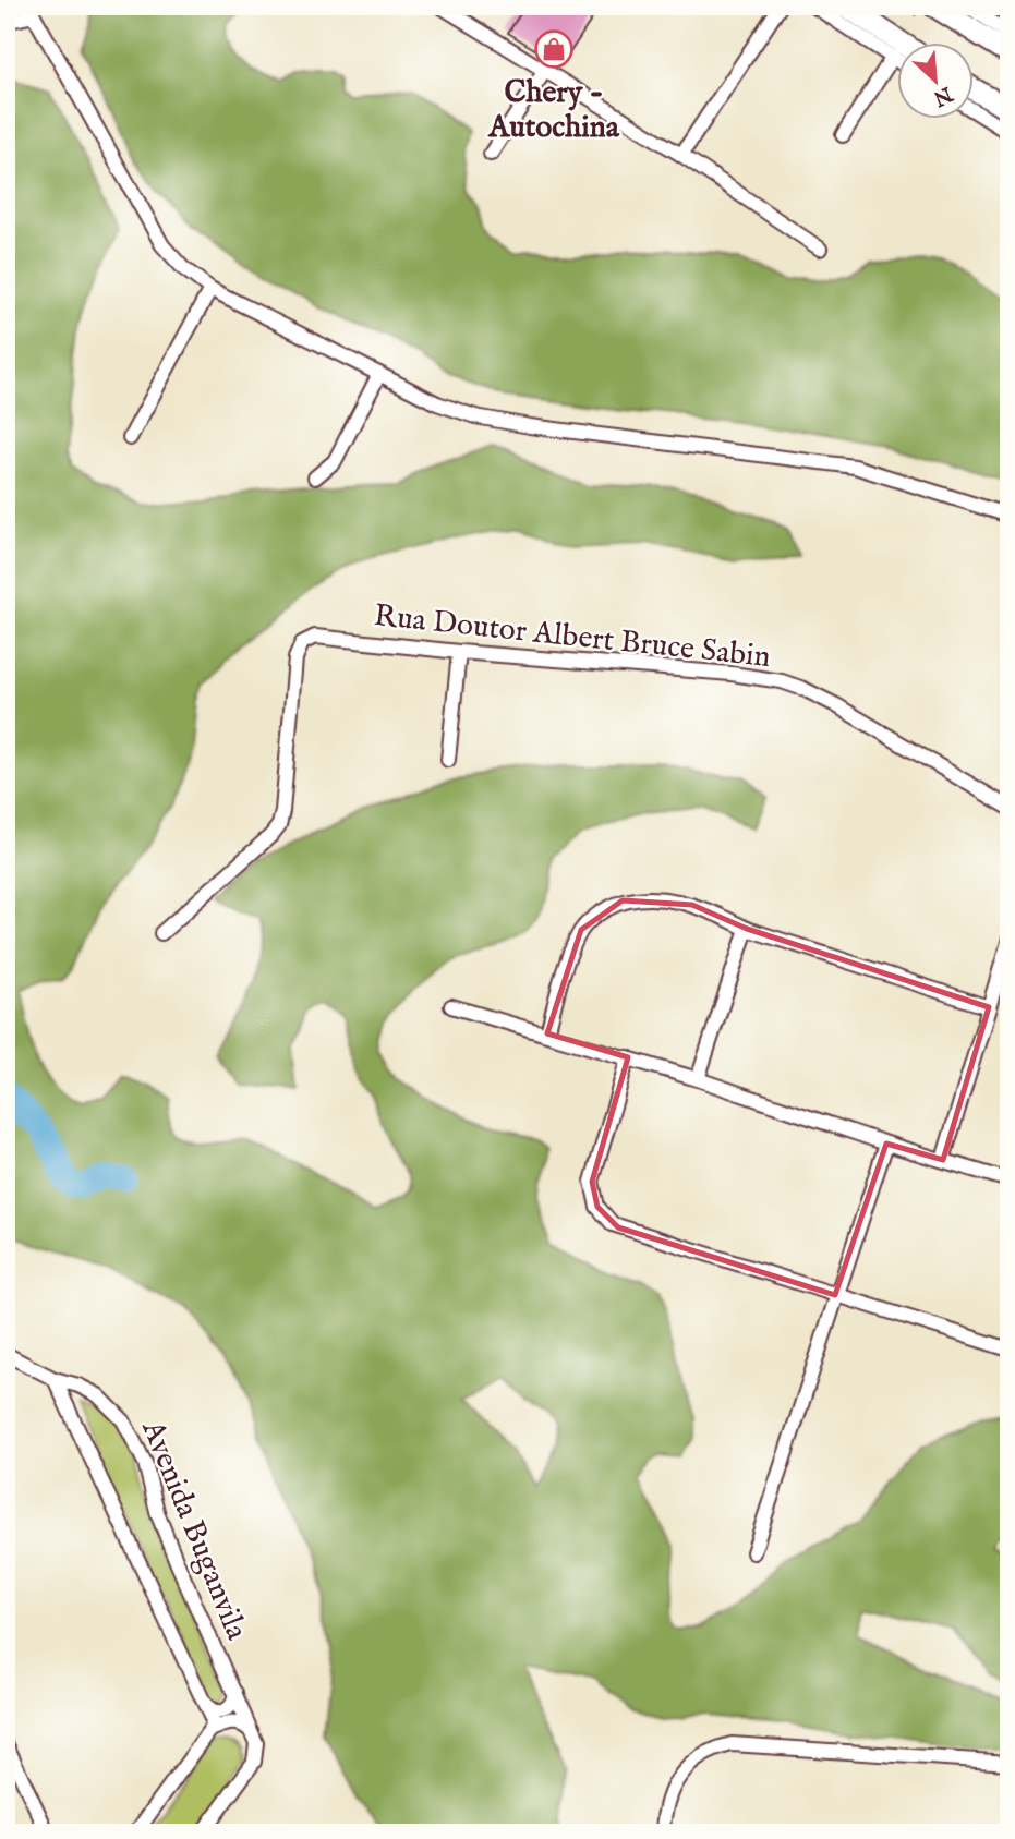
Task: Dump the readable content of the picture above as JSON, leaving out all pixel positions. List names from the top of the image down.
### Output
{
  "streets": {
    "street": ["Rua Doutor Albert Bruce Sabin", "Avenida Buganvila"]
  },
  "places": {
    "shop": ["Chery - Autochina"]
  },
  "north": "bottom right"
}
